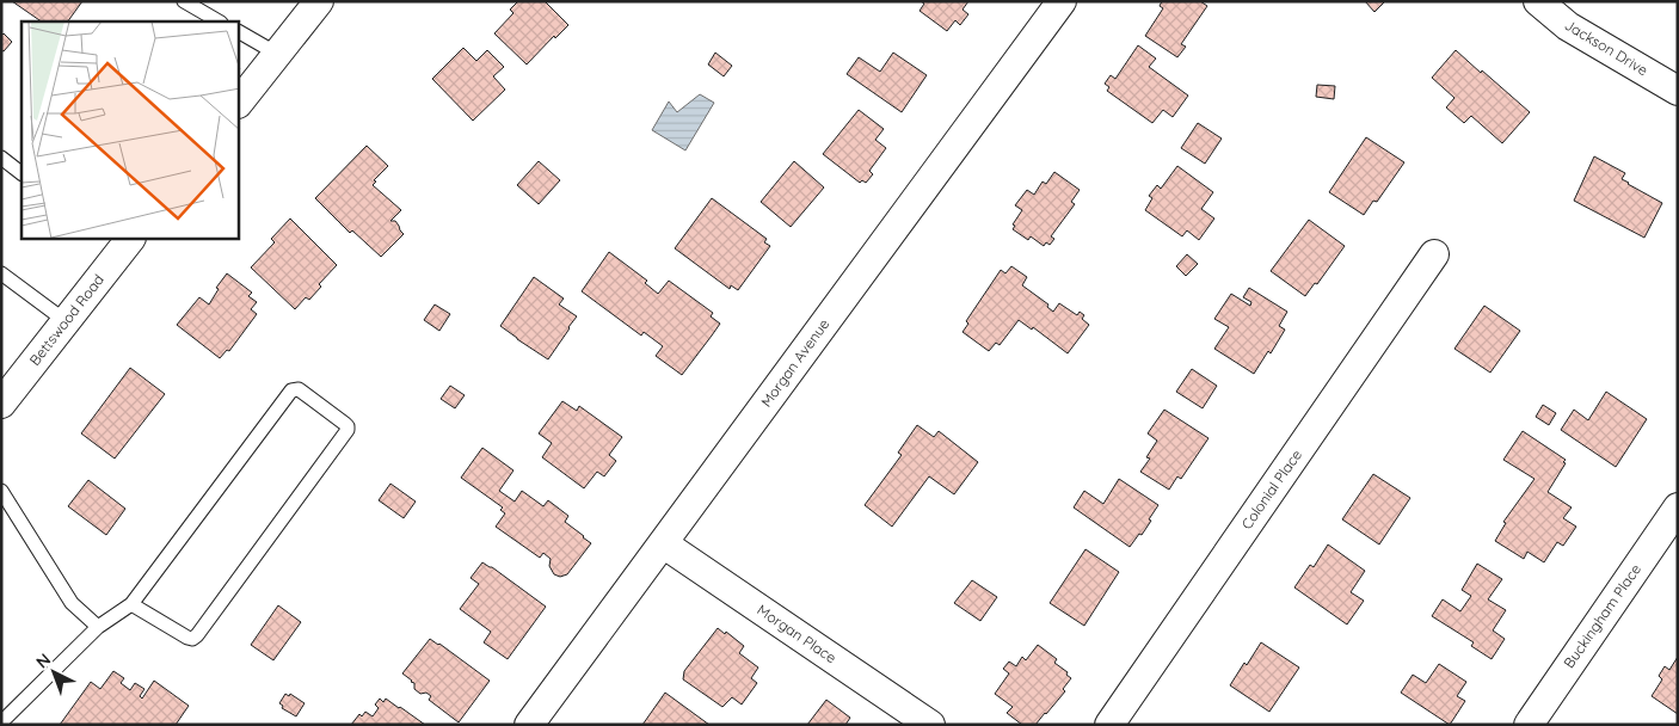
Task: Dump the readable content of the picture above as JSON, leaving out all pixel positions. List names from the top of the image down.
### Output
{
  "streets": {
    "street": [
      "Jackson Drive",
      "Bettswood Road",
      "Morgan Avenue",
      "Colonial Place",
      "Buckingham Place",
      "Morgan Place"
    ]
  },
  "crossings": [
    ["Morgan Avenue", "Morgan Place"]
  ],
  "north": "top left"
}
